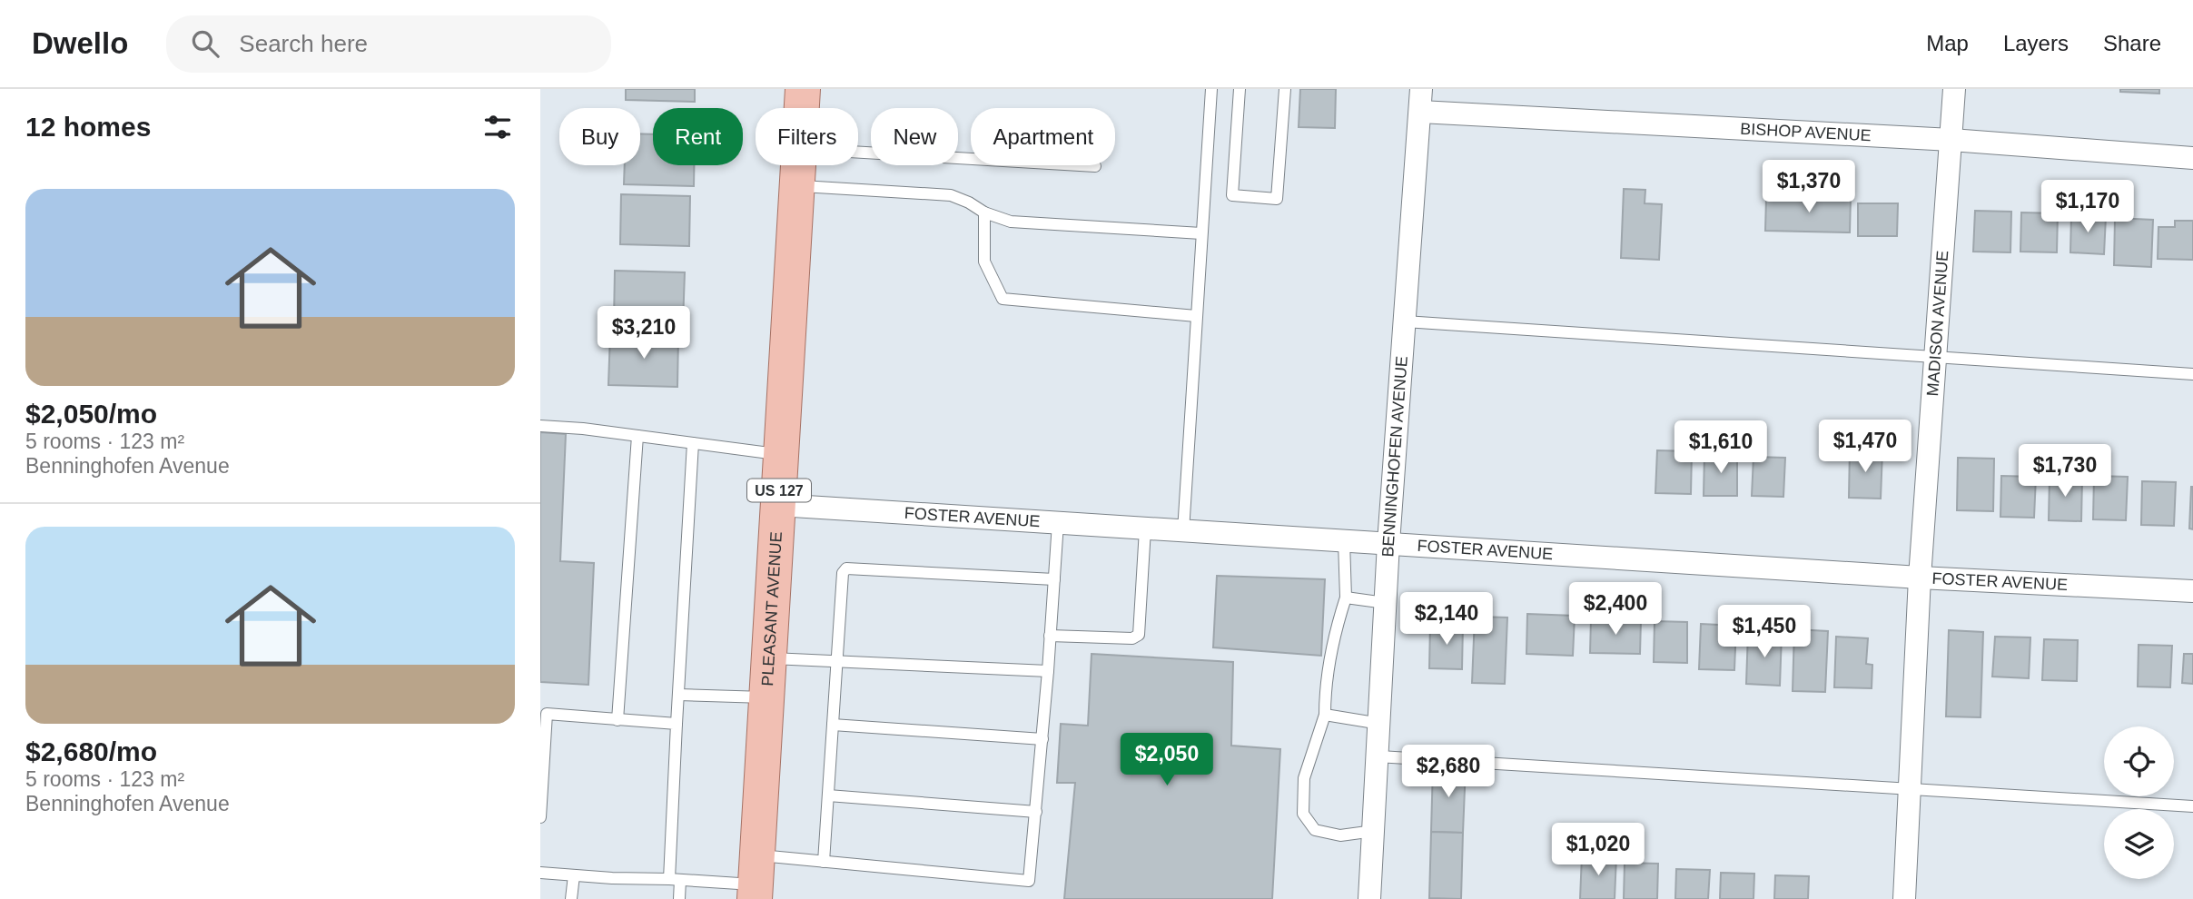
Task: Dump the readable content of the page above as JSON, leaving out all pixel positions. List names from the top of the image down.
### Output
{
  "streets": {
    "main road": ["US 127", "PLEASANT AVENUE"],
    "street": [
      "BISHOP AVENUE",
      "MADISON AVENUE",
      "BENNINGHOFEN AVENUE",
      "FOSTER AVENUE"
    ]
  },
  "crossings": [
    ["BISHOP AVENUE", "MADISON AVENUE"],
    ["BISHOP AVENUE", "BENNINGHOFEN AVENUE"],
    ["MADISON AVENUE", "FOSTER AVENUE"],
    ["BENNINGHOFEN AVENUE", "FOSTER AVENUE"],
    ["FOSTER AVENUE", "PLEASANT AVENUE"]
  ],
  "page": {
    "header": "Dwello",
    "search": "Search here",
    "nav": ["Map", "Layers", "Share"],
    "heading": "12 homes",
    "chip": [
      "Buy",
      "Rent",
      "Filters",
      "New",
      "Apartment"
    ],
    "price": [
      "$1,370",
      "$1,170",
      "$3,210",
      "$1,470",
      "$1,610",
      "$1,730",
      "$2,400",
      "$2,140",
      "$1,450",
      "$2,050",
      "$2,680",
      "$1,020"
    ],
    "list": [
      {
        "name": "$2,050/mo",
        "note": "5 rooms · 123 m² · Benninghofen Avenue"
      },
      {
        "name": "$2,680/mo",
        "note": "5 rooms · 123 m² · Benninghofen Avenue"
      }
    ]
  }
}
